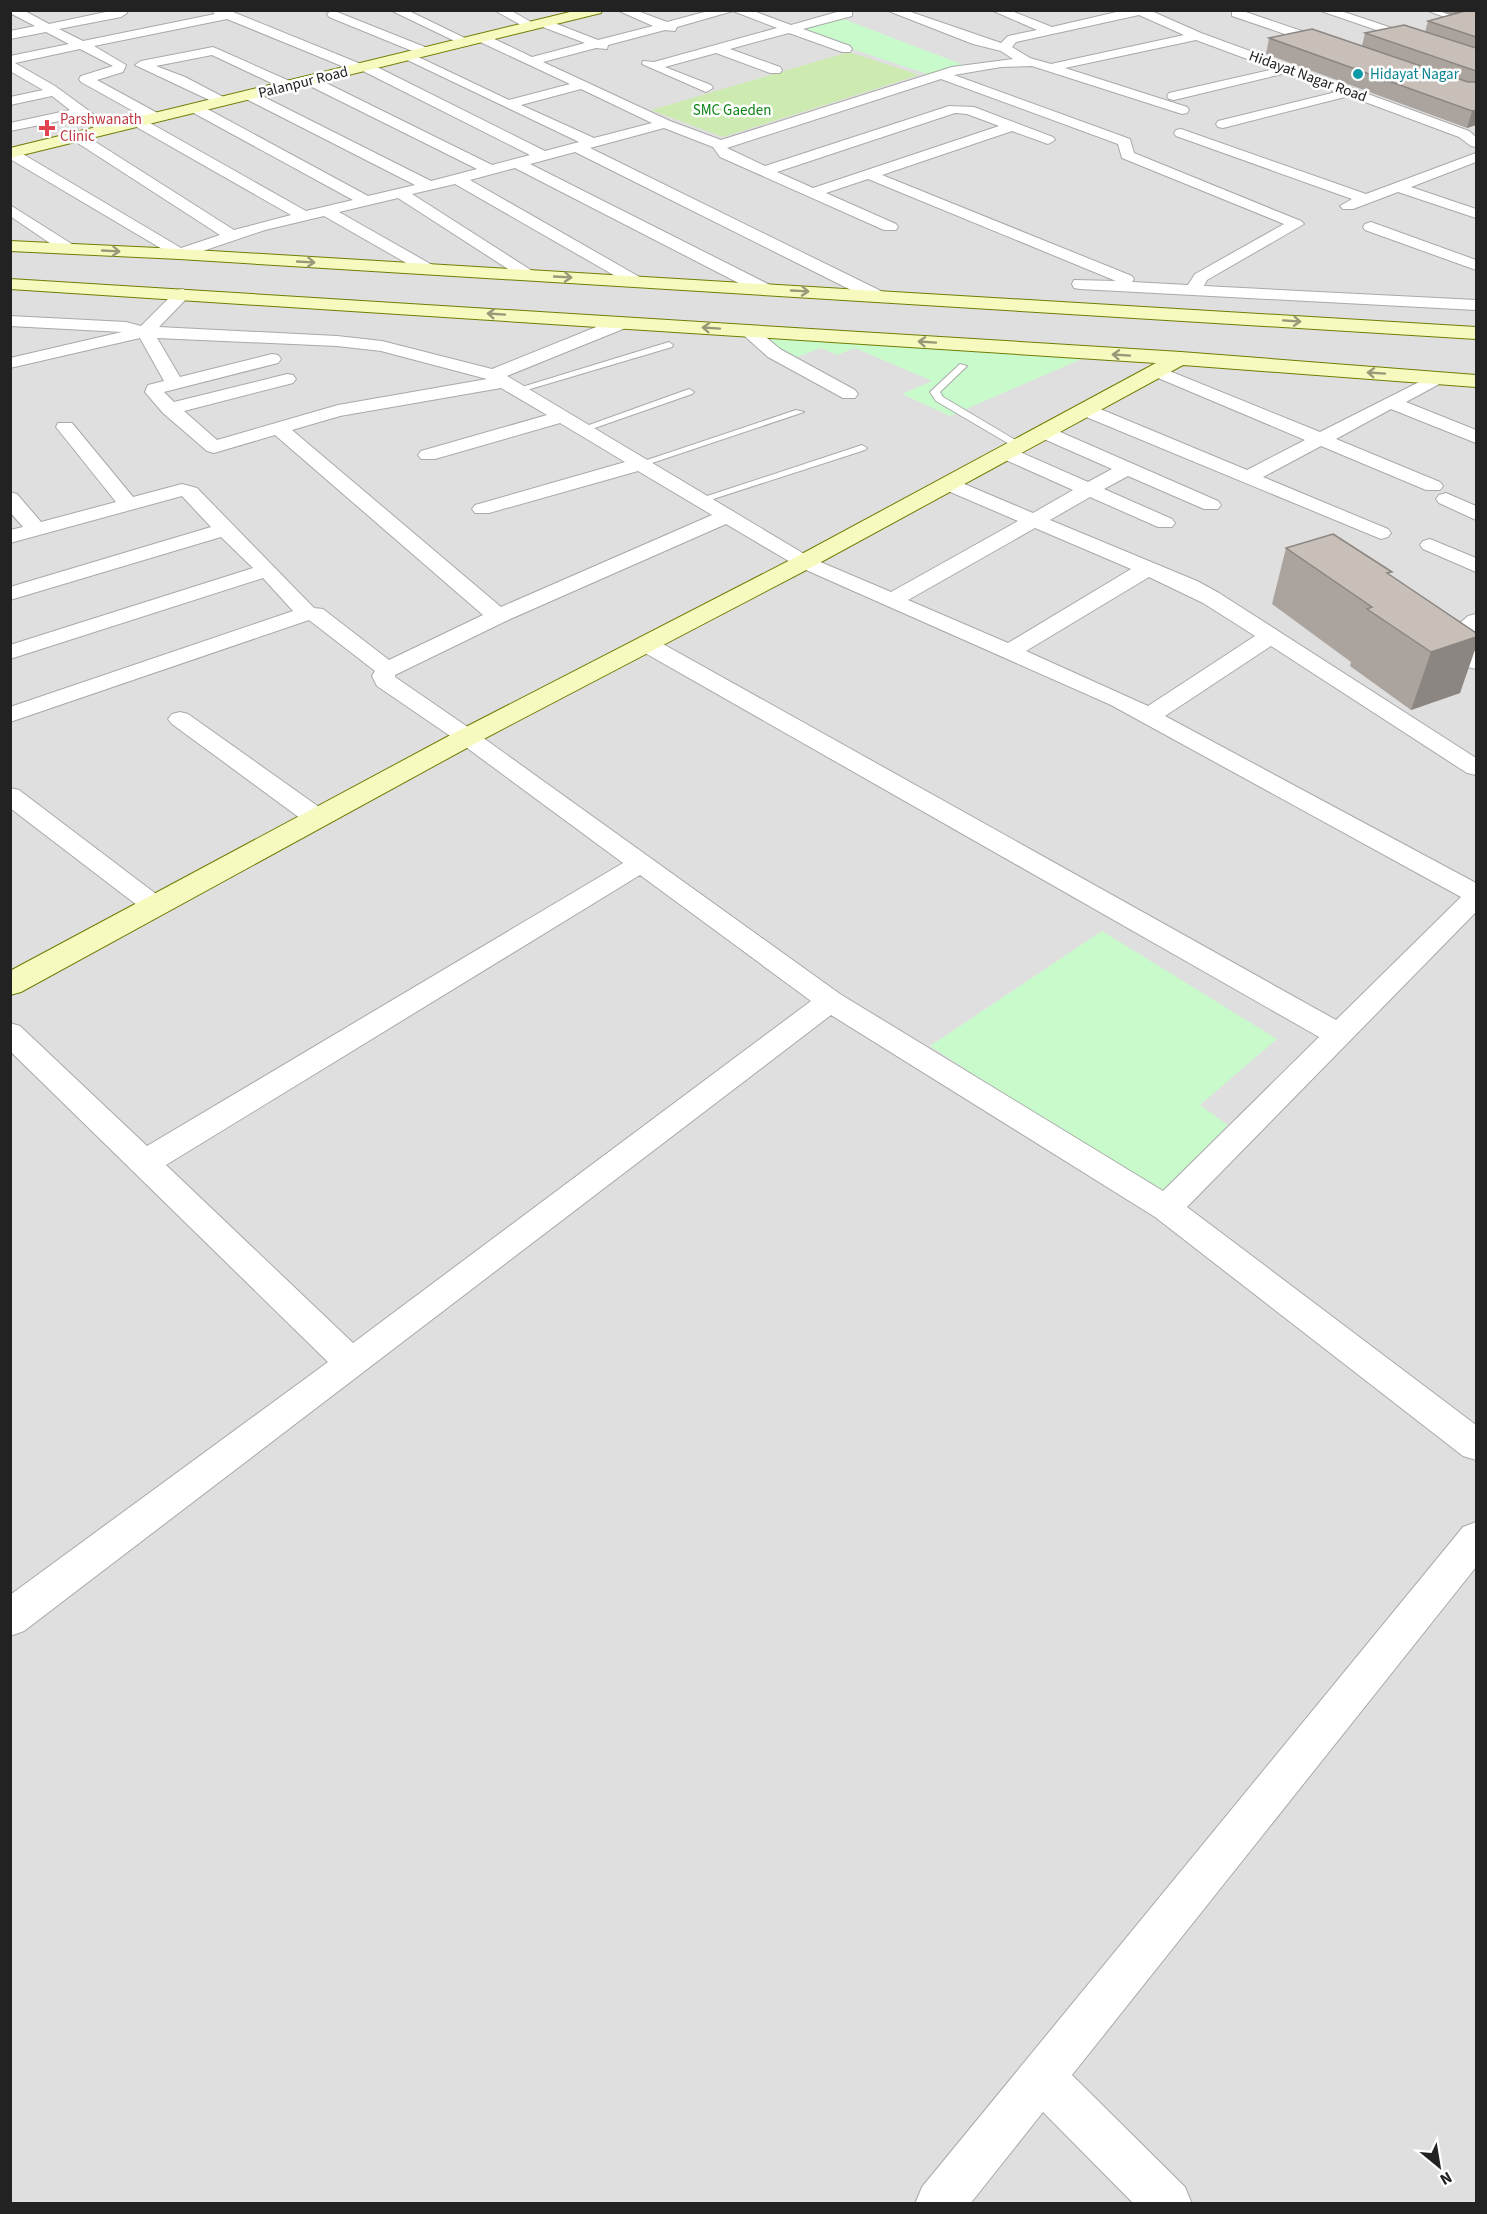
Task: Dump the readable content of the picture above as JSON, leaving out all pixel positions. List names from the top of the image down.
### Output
{
  "streets": {
    "street": ["Hidayat Nagar Road", "Palanpur Road"]
  },
  "parks": ["SMC Gaeden"],
  "places": {
    "other": ["Hidayat Nagar"],
    "health": ["Parshwanath Clinic"]
  },
  "north": "bottom right"
}
